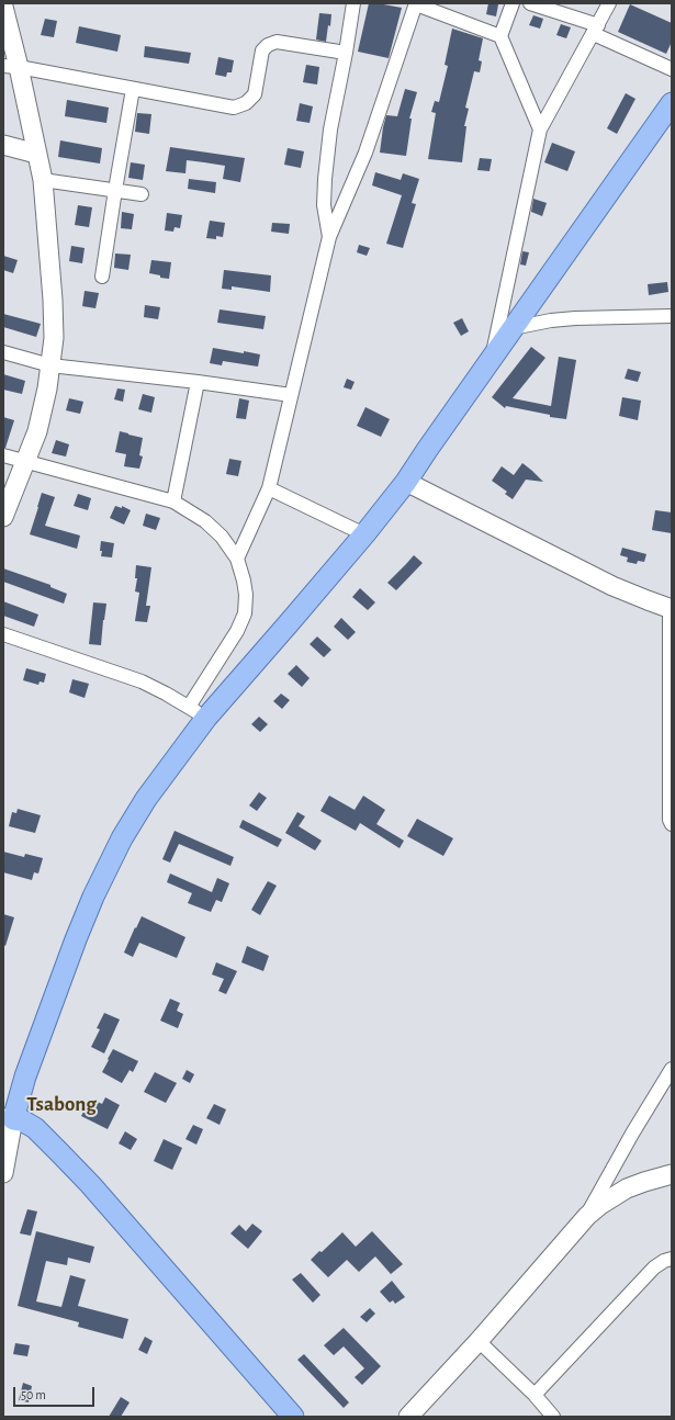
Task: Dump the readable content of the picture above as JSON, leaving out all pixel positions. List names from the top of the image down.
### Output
{
  "districts": ["Tsabong"],
  "scale_bar": "50 m"
}
